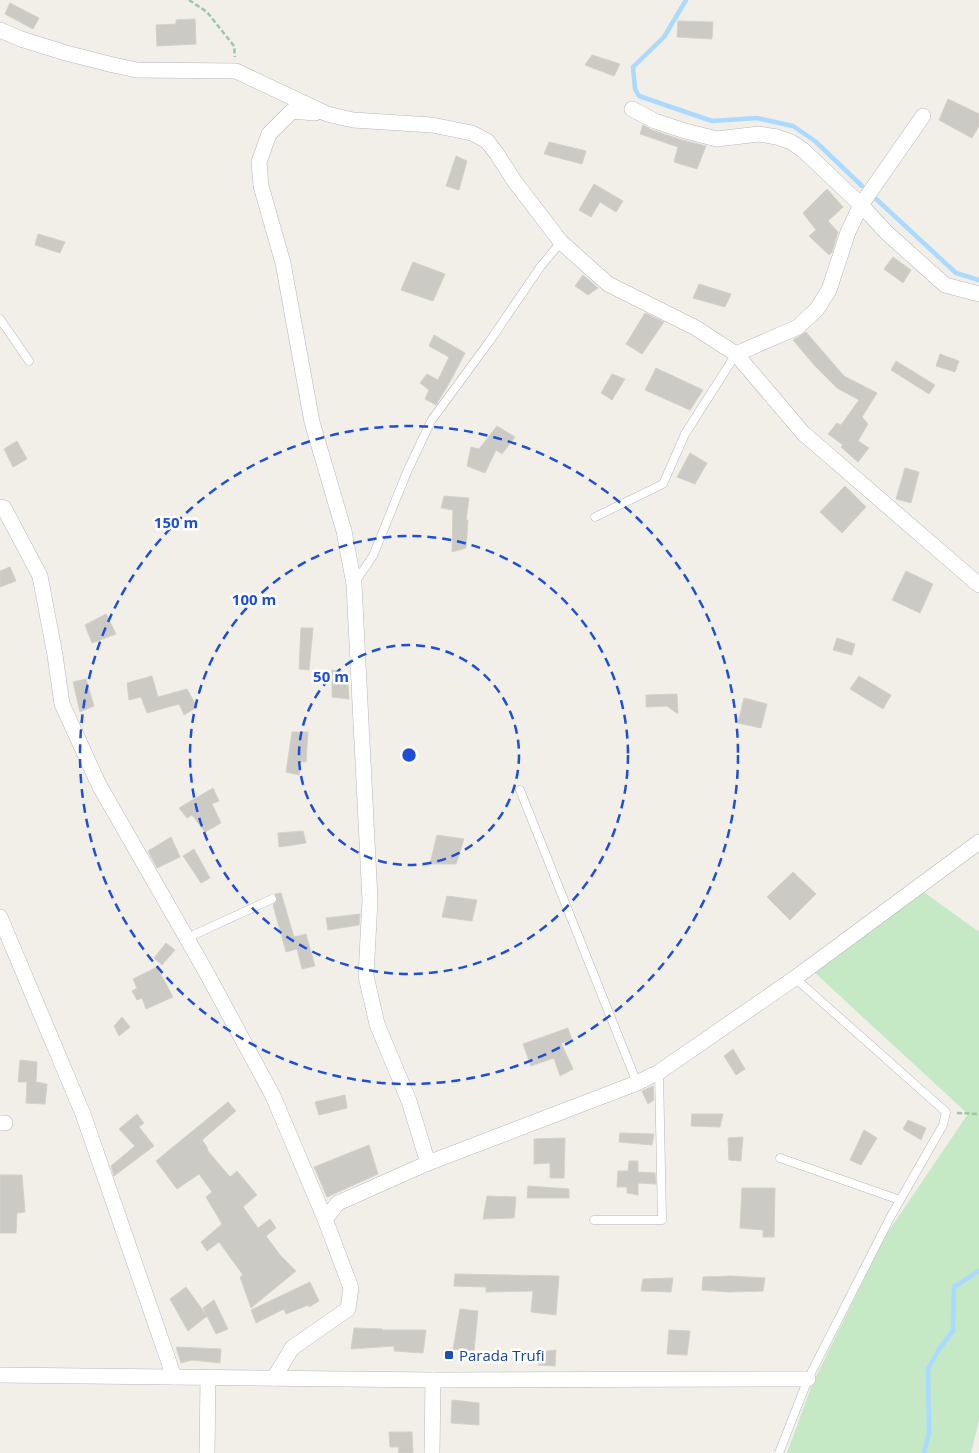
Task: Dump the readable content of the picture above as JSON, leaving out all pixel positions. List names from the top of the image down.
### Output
{
  "places": {
    "transit": ["Parada Trufi"]
  },
  "rings": ["150 m", "100 m", "50 m"]
}
